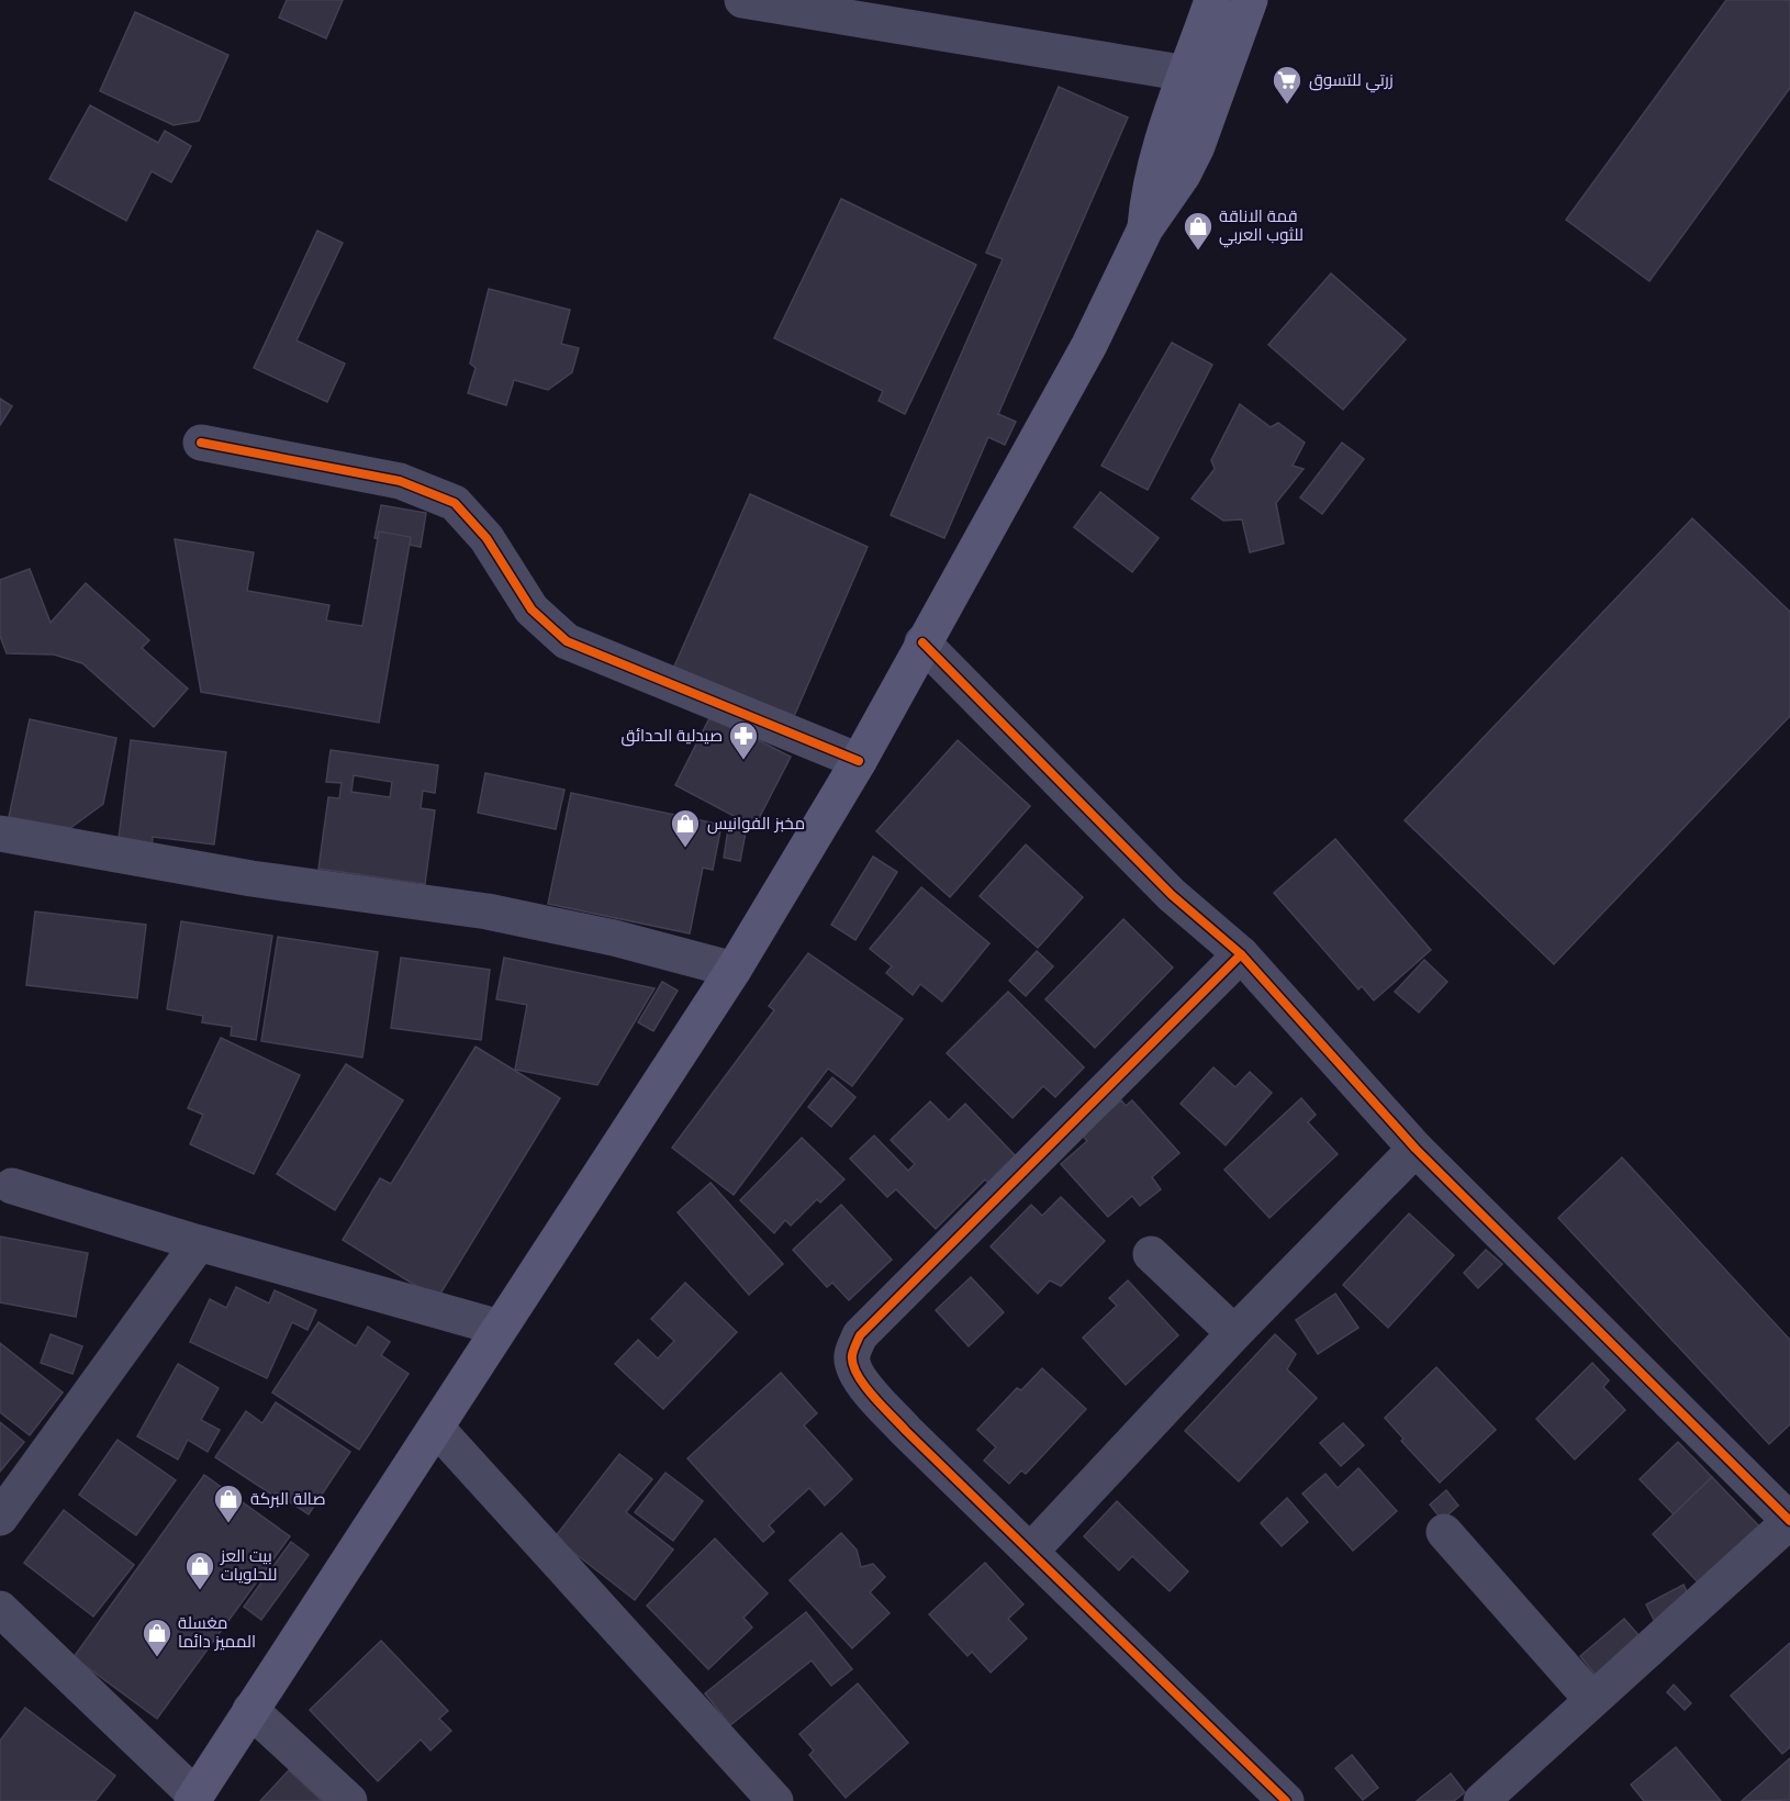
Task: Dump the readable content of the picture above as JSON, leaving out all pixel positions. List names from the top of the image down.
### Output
{
  "places": {
    "supermarket": ["زرتي للتسوق"],
    "shop": [
      "قمة الاناقة للثوب العربي",
      "مخبز الفوانيس",
      "صالة البركة",
      "بيت العز للحلويات",
      "مغسلة المميز دائما"
    ],
    "pharmacy": ["صيدلية الحدائق"]
  }
}
